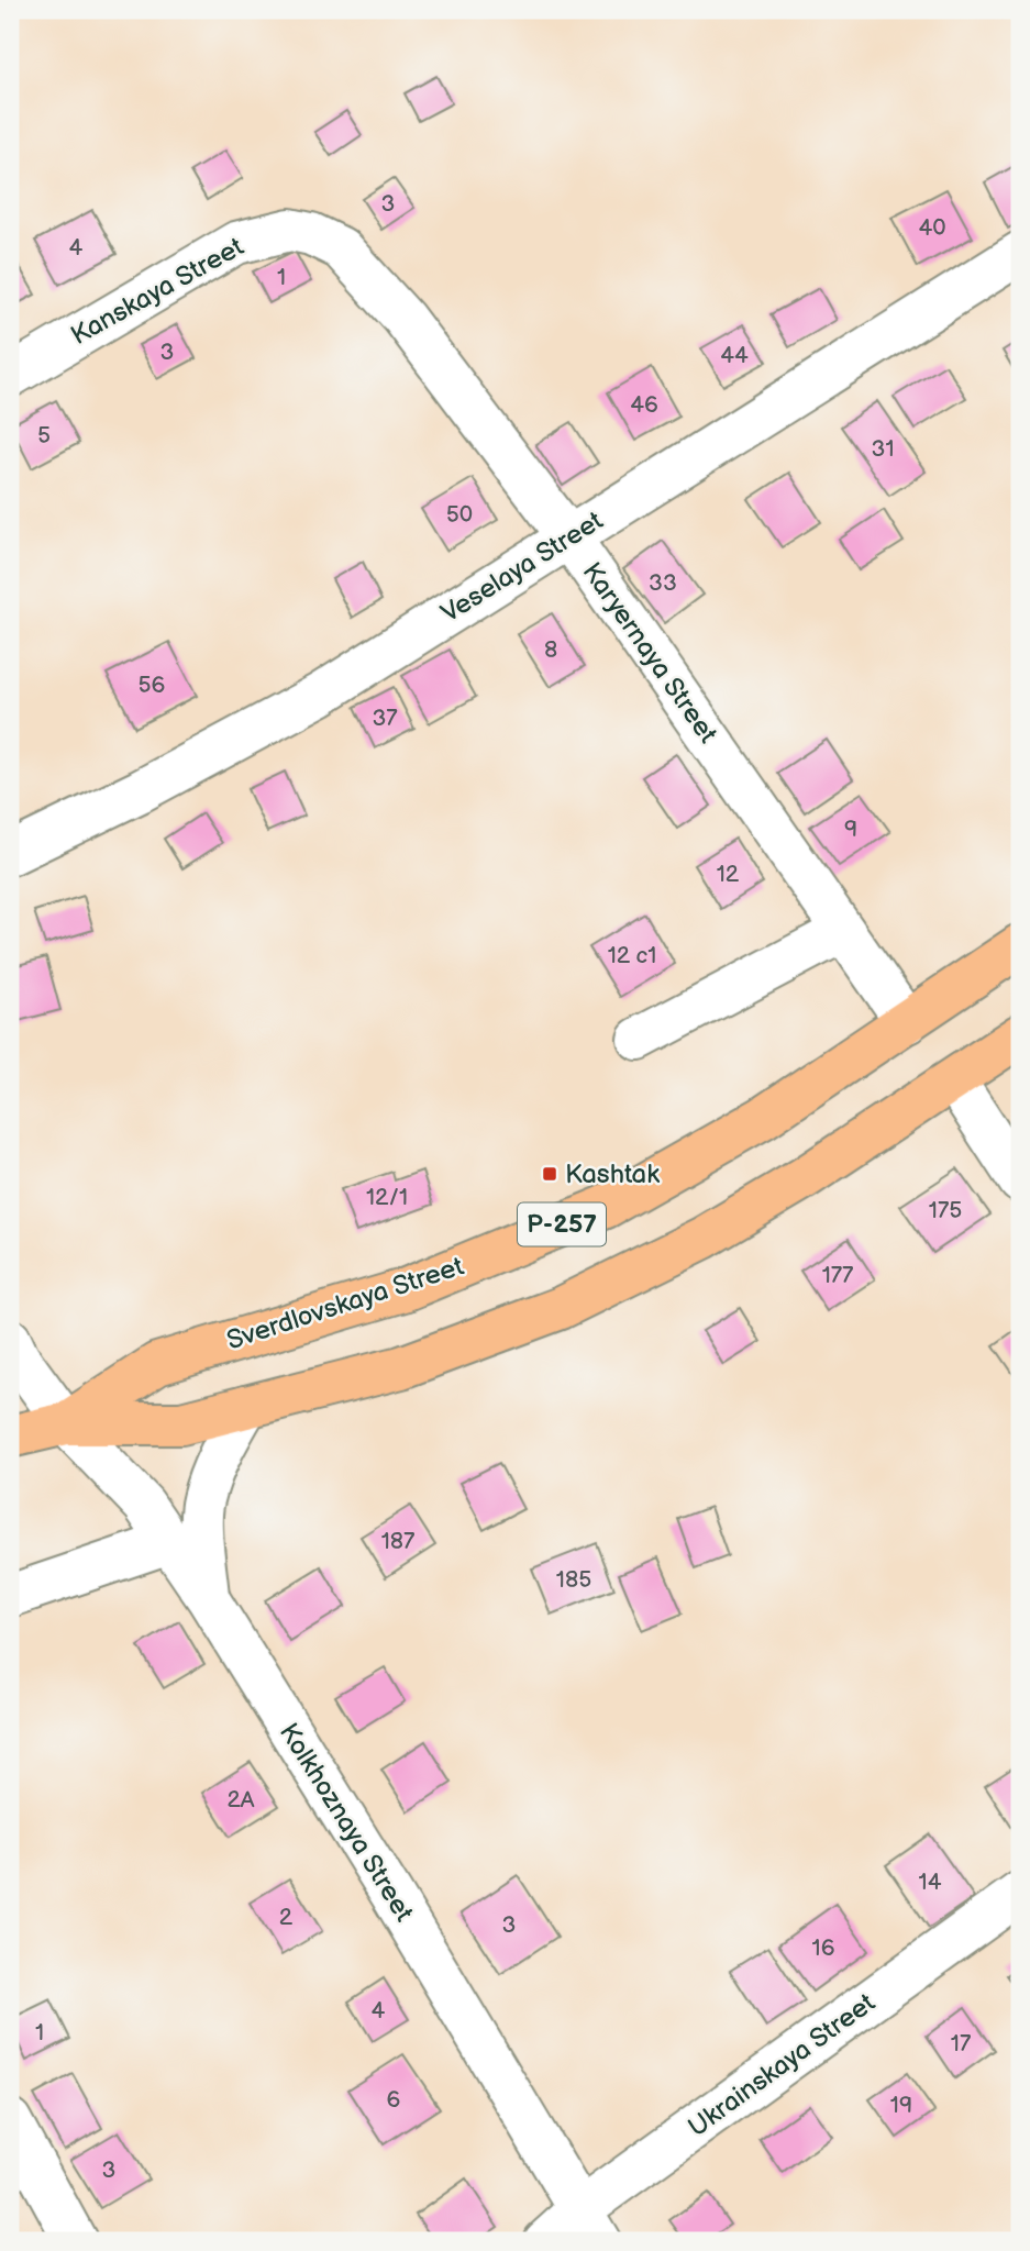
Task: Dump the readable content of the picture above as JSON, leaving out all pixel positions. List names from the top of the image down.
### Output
{
  "streets": {
    "highway": ["Р-257", "Sverdlovskaya Street"],
    "street": [
      "Kanskaya Street",
      "Veselaya Street",
      "Karyernaya Street",
      "Kolkhoznaya Street",
      "Ukrainskaya Street"
    ]
  },
  "crossings": [
    ["Kanskaya Street", "Karyernaya Street"],
    ["Veselaya Street", "Karyernaya Street"],
    ["Karyernaya Street", "Sverdlovskaya Street"],
    ["Sverdlovskaya Street", "Kolkhoznaya Street"],
    ["Kolkhoznaya Street", "Ukrainskaya Street"]
  ],
  "places": {
    "transit": ["Kashtak"]
  },
  "house_numbers": [
    "3",
    "40",
    "4",
    "1",
    "3",
    "44",
    "46",
    "5",
    "31",
    "50",
    "33",
    "8",
    "56",
    "37",
    "9",
    "12",
    "12 с1",
    "12/1",
    "175",
    "177",
    "187",
    "185",
    "2А",
    "14",
    "2",
    "3",
    "16",
    "4",
    "1",
    "17",
    "6",
    "19",
    "3"
  ]
}
